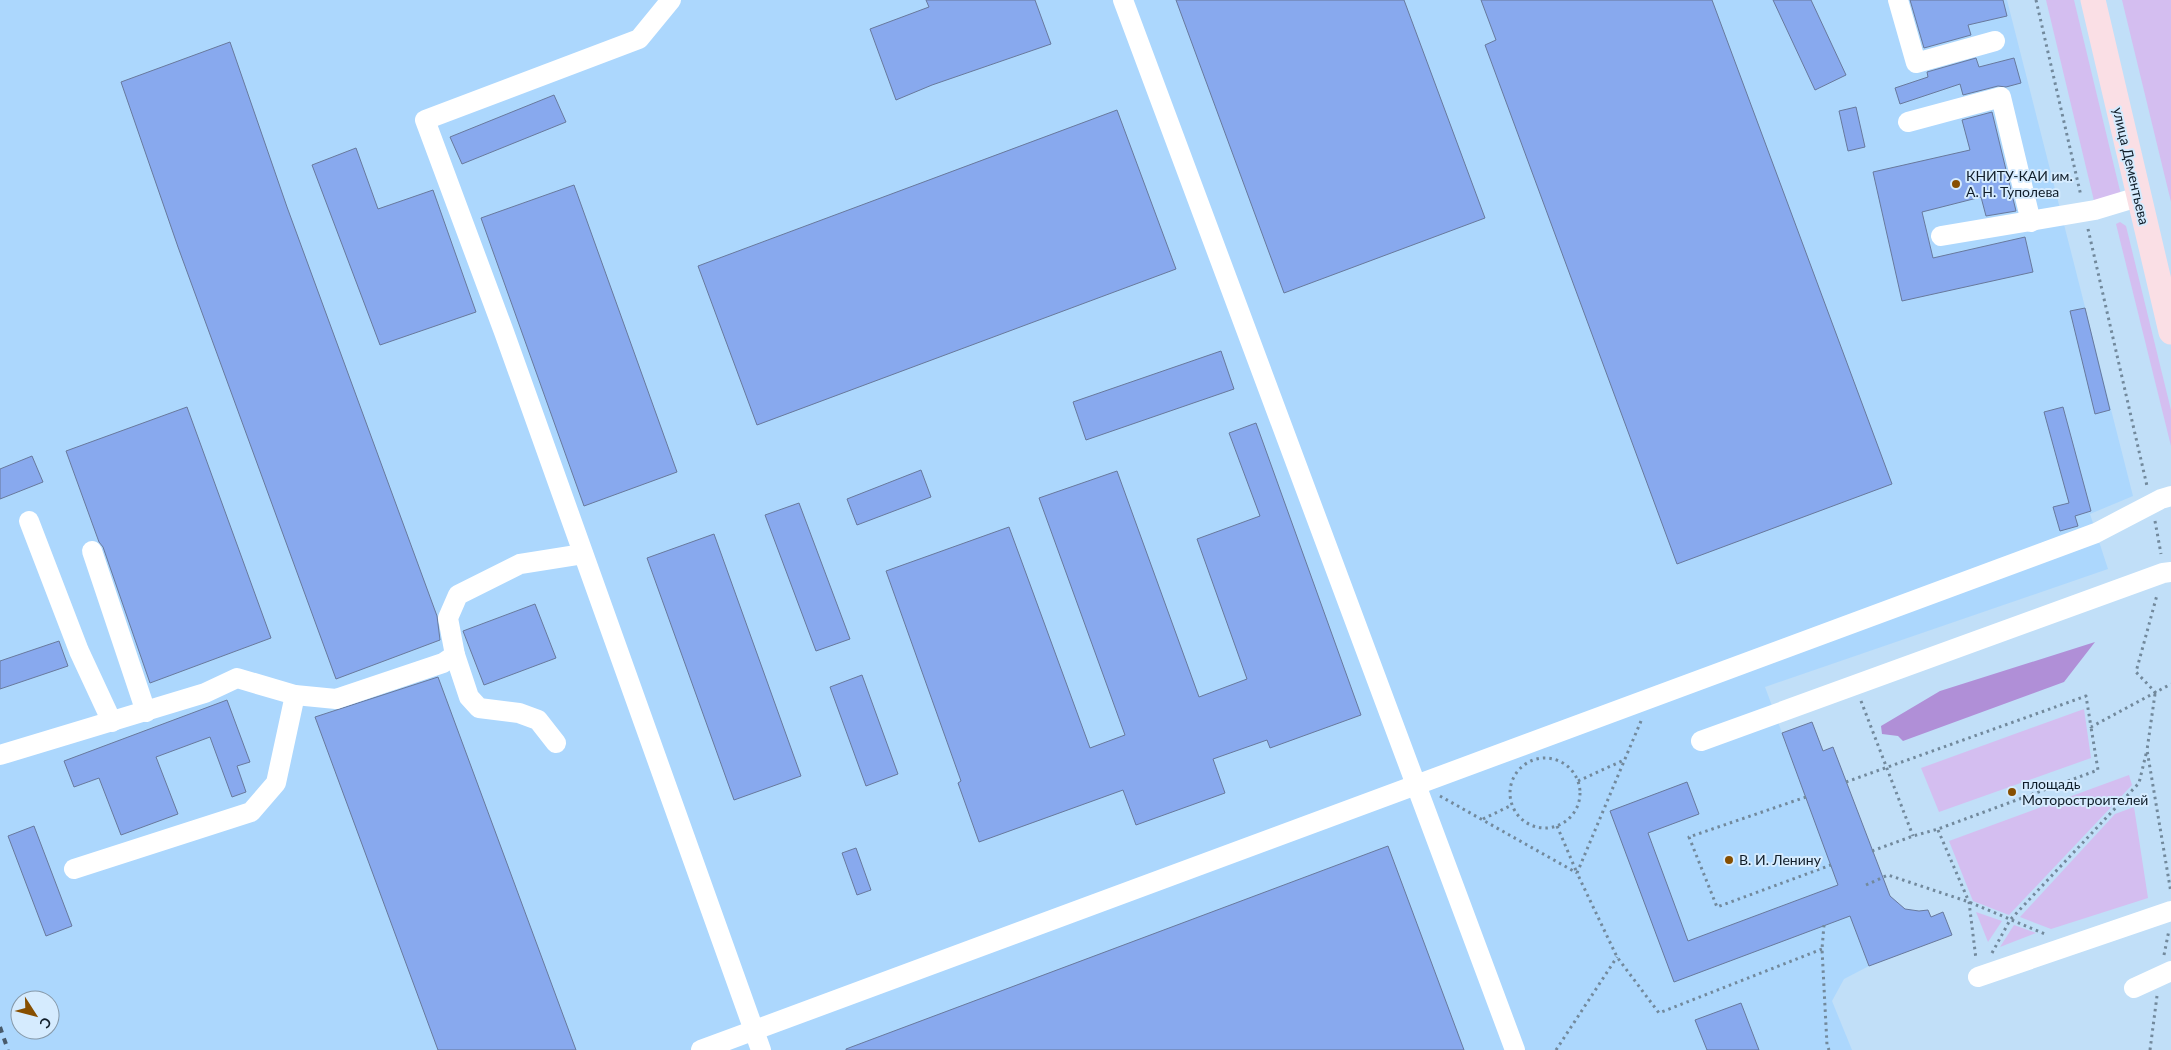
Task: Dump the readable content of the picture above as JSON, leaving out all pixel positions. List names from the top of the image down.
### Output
{
  "streets": {
    "main road": ["улица Дементьева"]
  },
  "places": ["КНИТУ-КАИ им. А. Н. Туполева", "площадь Моторостроителей", "В. И. Ленину"],
  "north": "bottom right"
}
